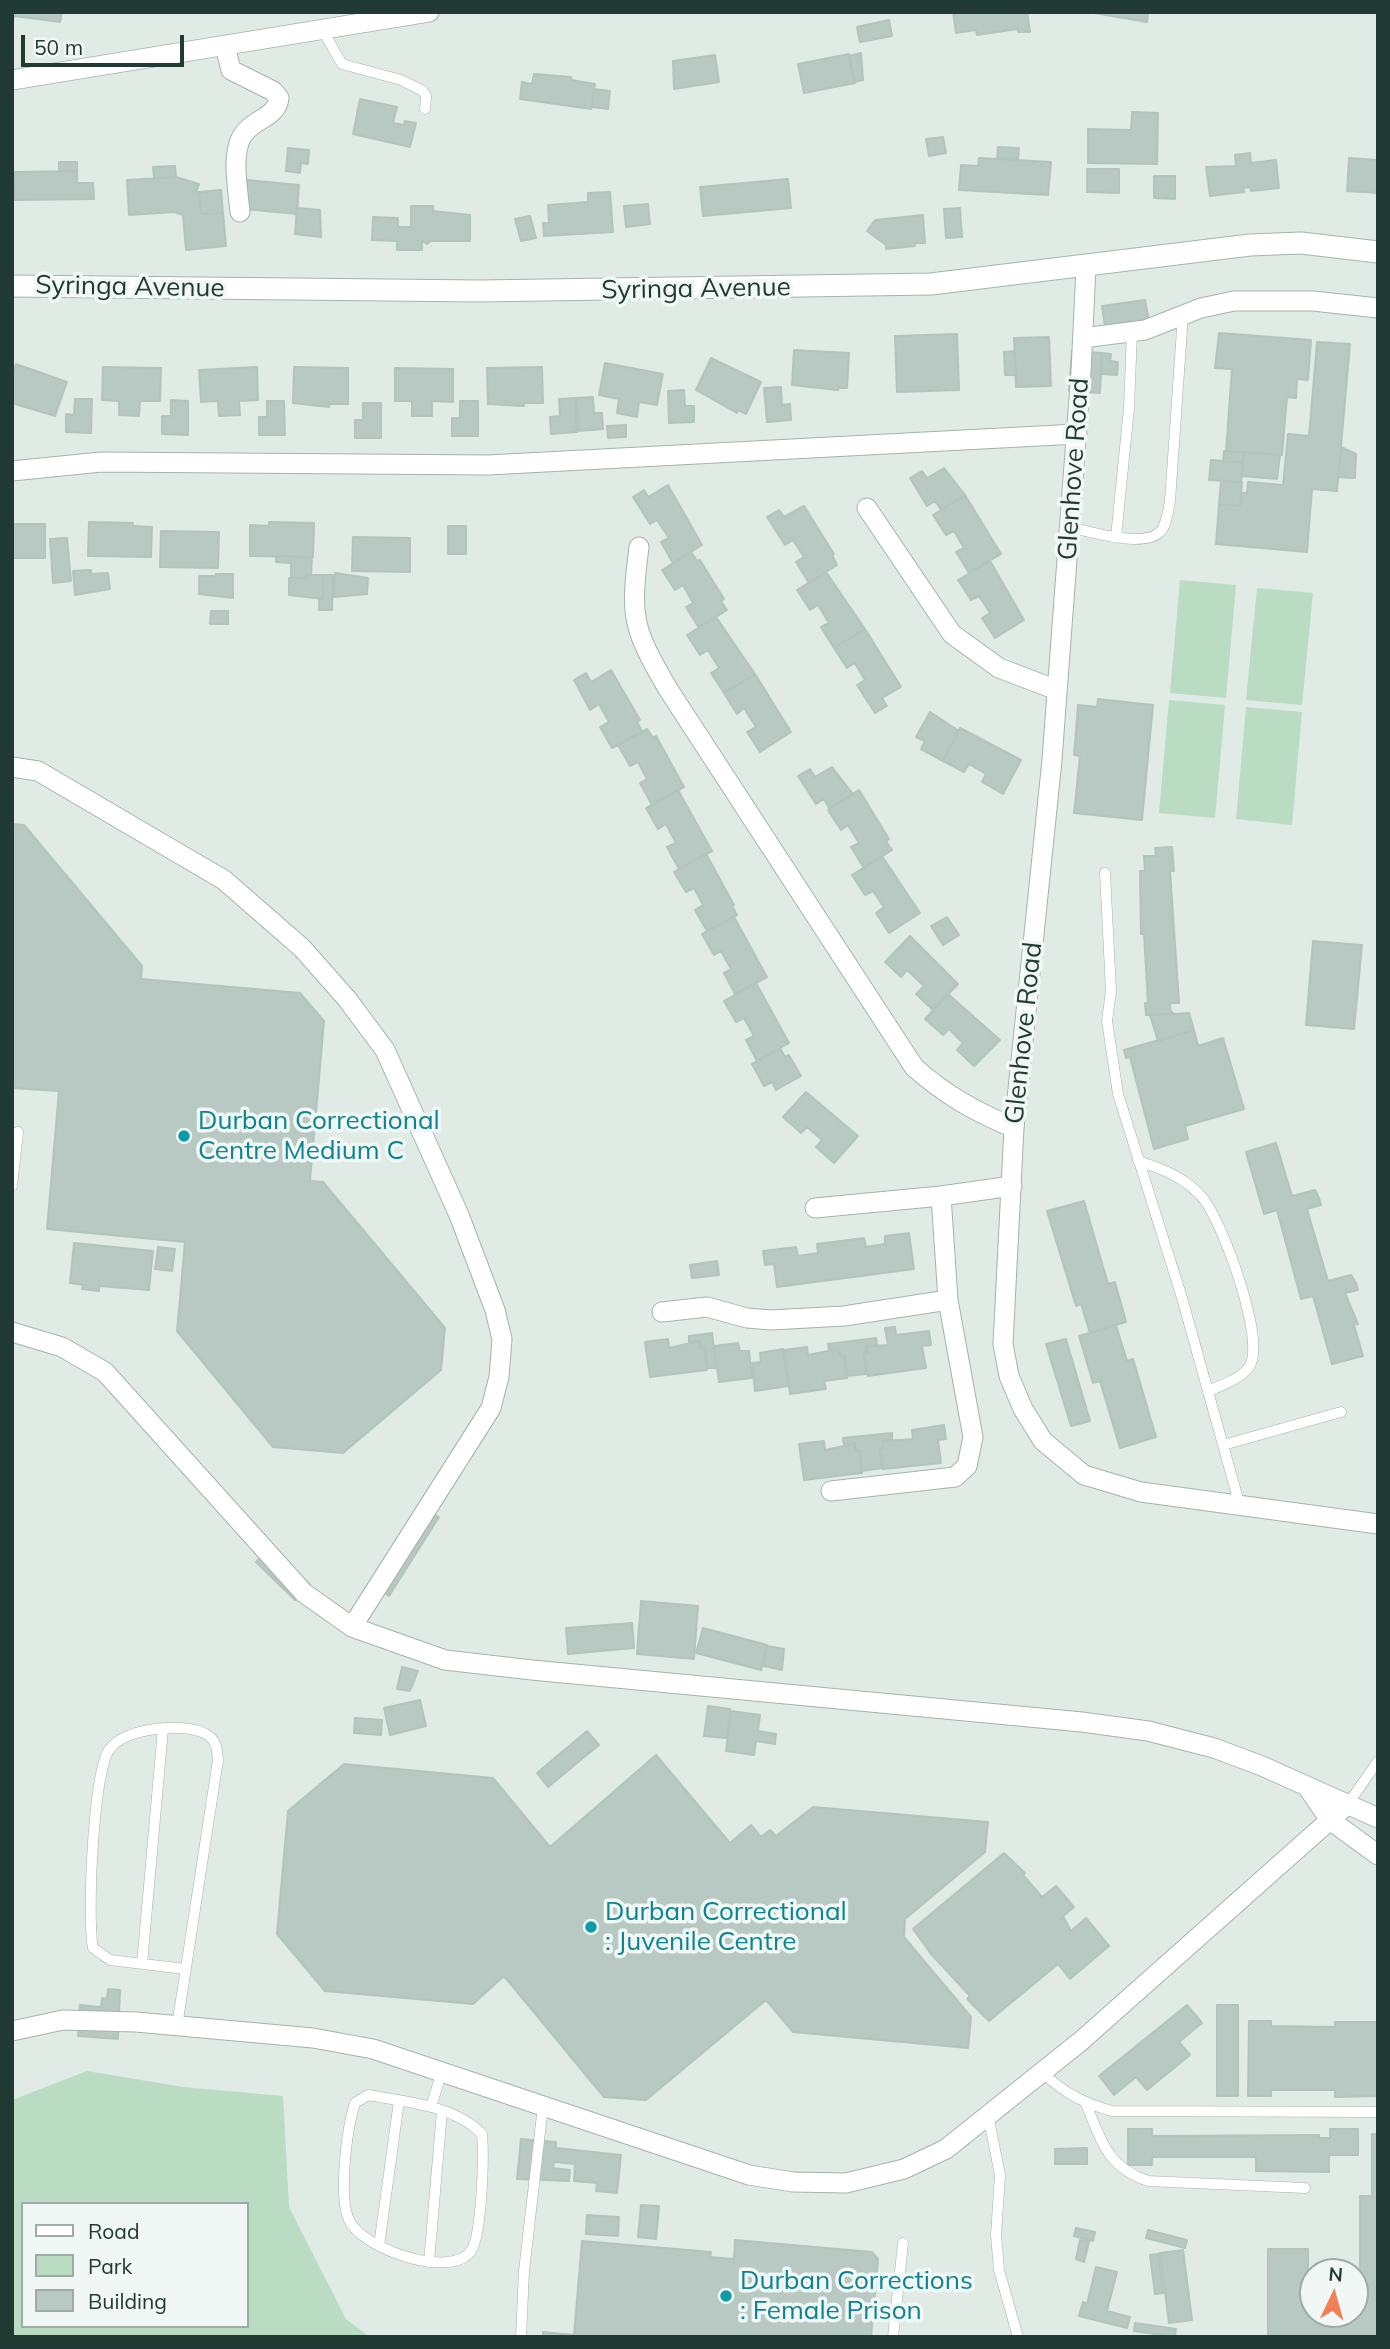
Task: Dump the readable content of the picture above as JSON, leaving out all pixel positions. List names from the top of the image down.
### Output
{
  "streets": {
    "street": ["Syringa Avenue", "Glenhove Road"]
  },
  "crossings": [
    ["Syringa Avenue", "Glenhove Road"]
  ],
  "places": ["Durban Correctional Centre Medium C", "Durban Correctional : Juvenile Centre", "Durban Corrections : Female Prison"],
  "legend": ["Road", "Park", "Building"],
  "scale_bar": "50 m",
  "north": "top"
}
